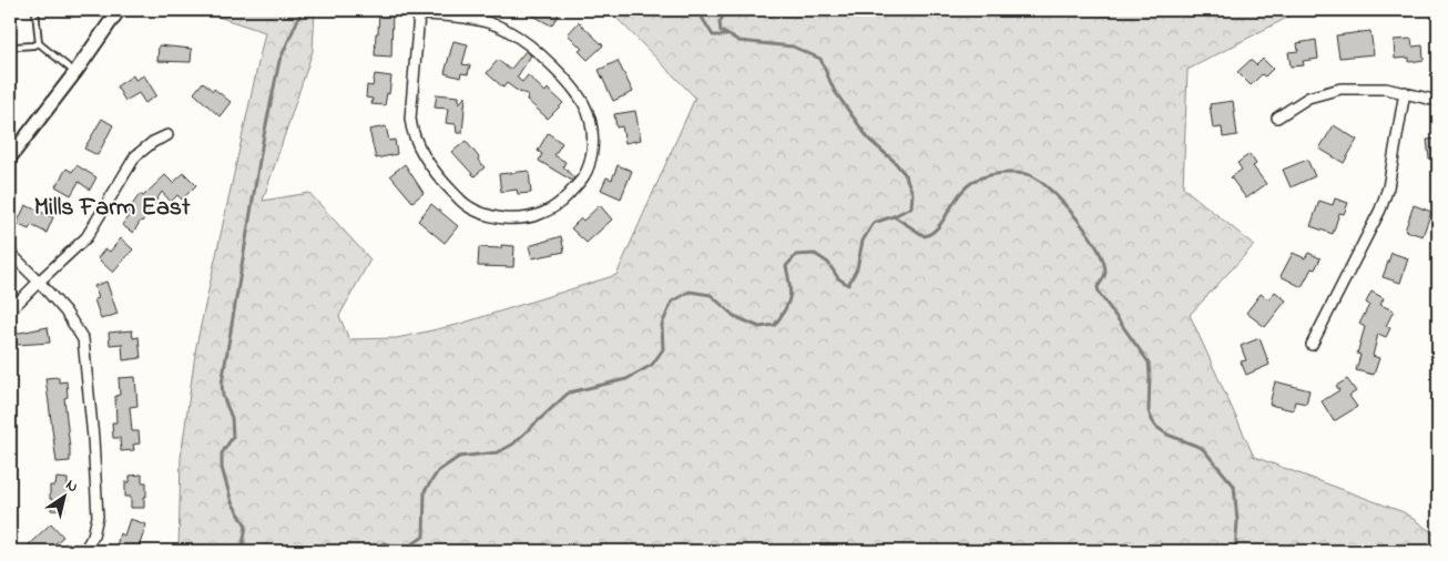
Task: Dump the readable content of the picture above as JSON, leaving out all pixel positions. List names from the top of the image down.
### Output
{
  "districts": ["Mills Farm East"],
  "north": "top right"
}
